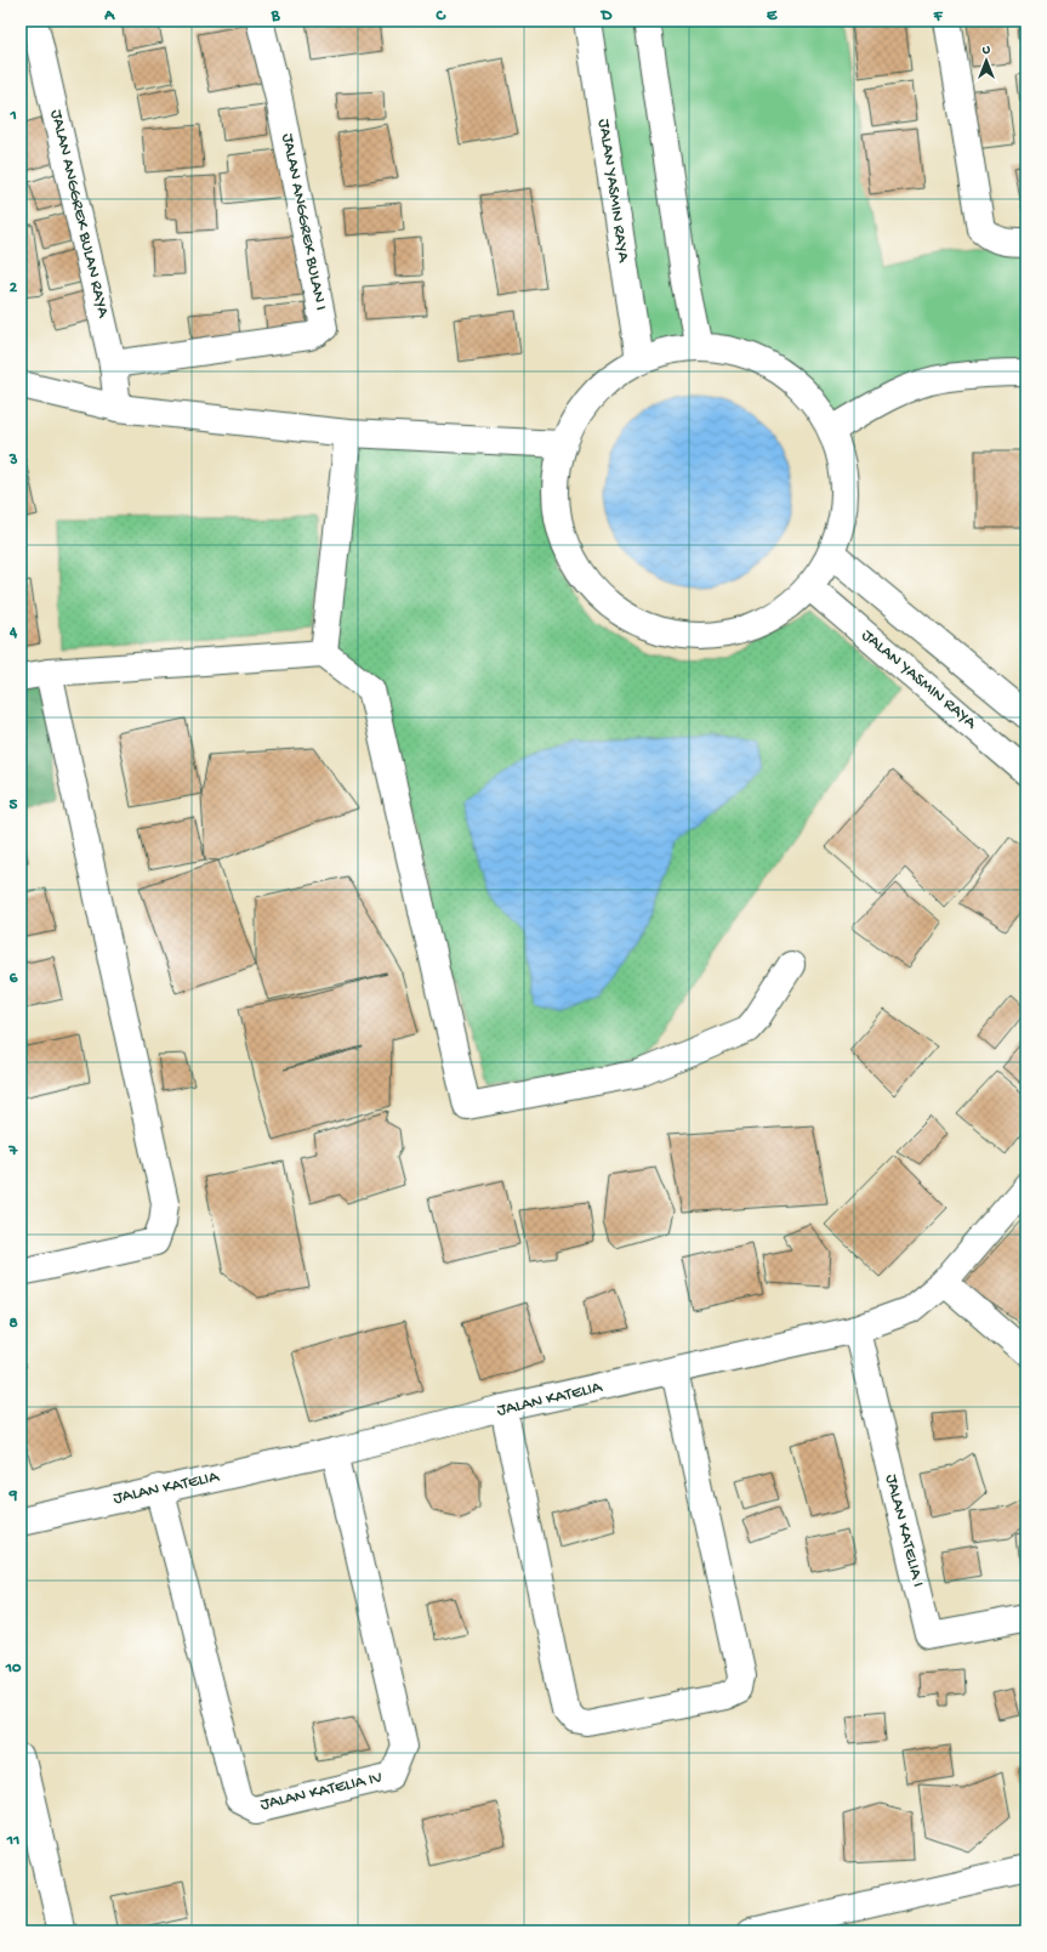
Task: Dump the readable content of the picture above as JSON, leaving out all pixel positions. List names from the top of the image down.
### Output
{
  "streets": {
    "street": [
      "JALAN YASMIN RAYA",
      "JALAN ANGGREK BULAN RAYA",
      "JALAN ANGGREK BULAN I",
      "JALAN KATELIA",
      "JALAN KATELIA I",
      "JALAN KATELIA IV"
    ]
  },
  "crossings": [
    ["JALAN ANGGREK BULAN RAYA", "JALAN ANGGREK BULAN I"],
    ["JALAN KATELIA", "JALAN KATELIA I"],
    ["JALAN KATELIA", "JALAN KATELIA IV"]
  ],
  "north": "top",
  "grid": {
    "columns": [
      "A",
      "B",
      "C",
      "D",
      "E",
      "F"
    ],
    "rows": [
      "1",
      "2",
      "3",
      "4",
      "5",
      "6",
      "7",
      "8",
      "9",
      "10",
      "11"
    ]
  }
}
